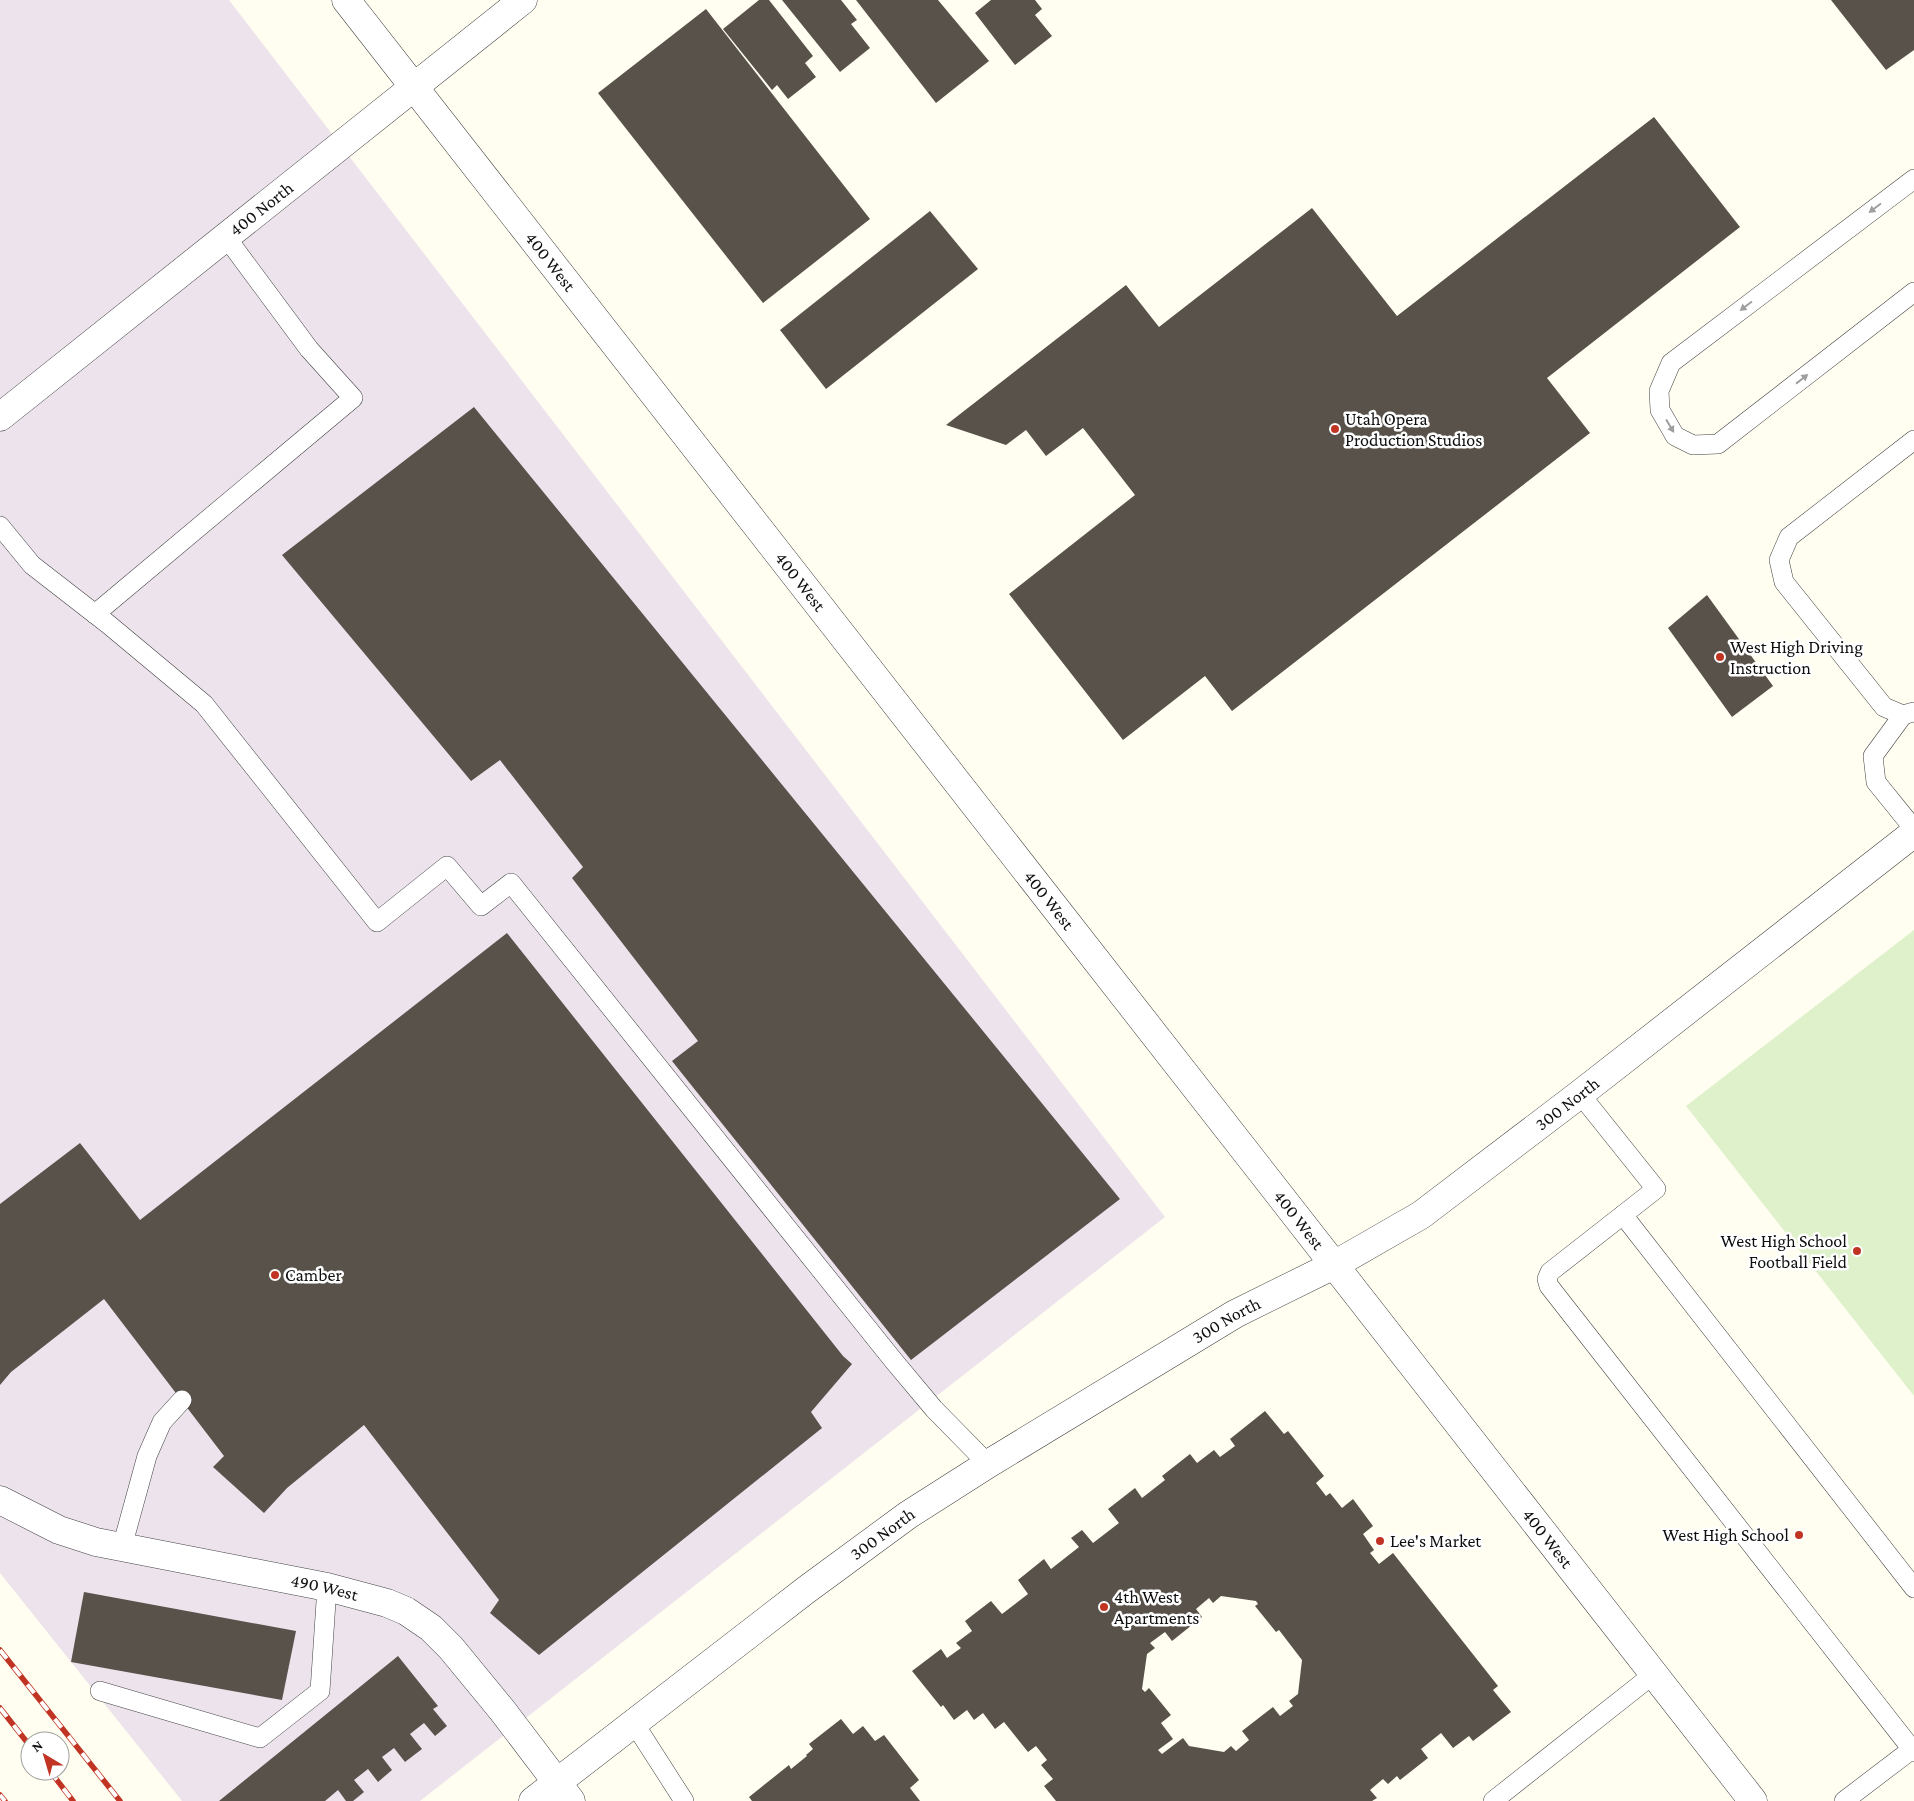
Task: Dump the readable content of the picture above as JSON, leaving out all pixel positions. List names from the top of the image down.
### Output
{
  "streets": {
    "street": [
      "400 North",
      "400 West",
      "300 North",
      "490 West"
    ]
  },
  "crossings": [
    ["400 North", "400 West"],
    ["400 West", "300 North"],
    ["300 North", "490 West"]
  ],
  "places": [
    "Utah Opera Production Studios",
    "West High Driving Instruction",
    "West High School Football Field",
    "Camber",
    "West High School",
    "Lee's Market",
    "4th West Apartments"
  ],
  "north": "top left"
}
